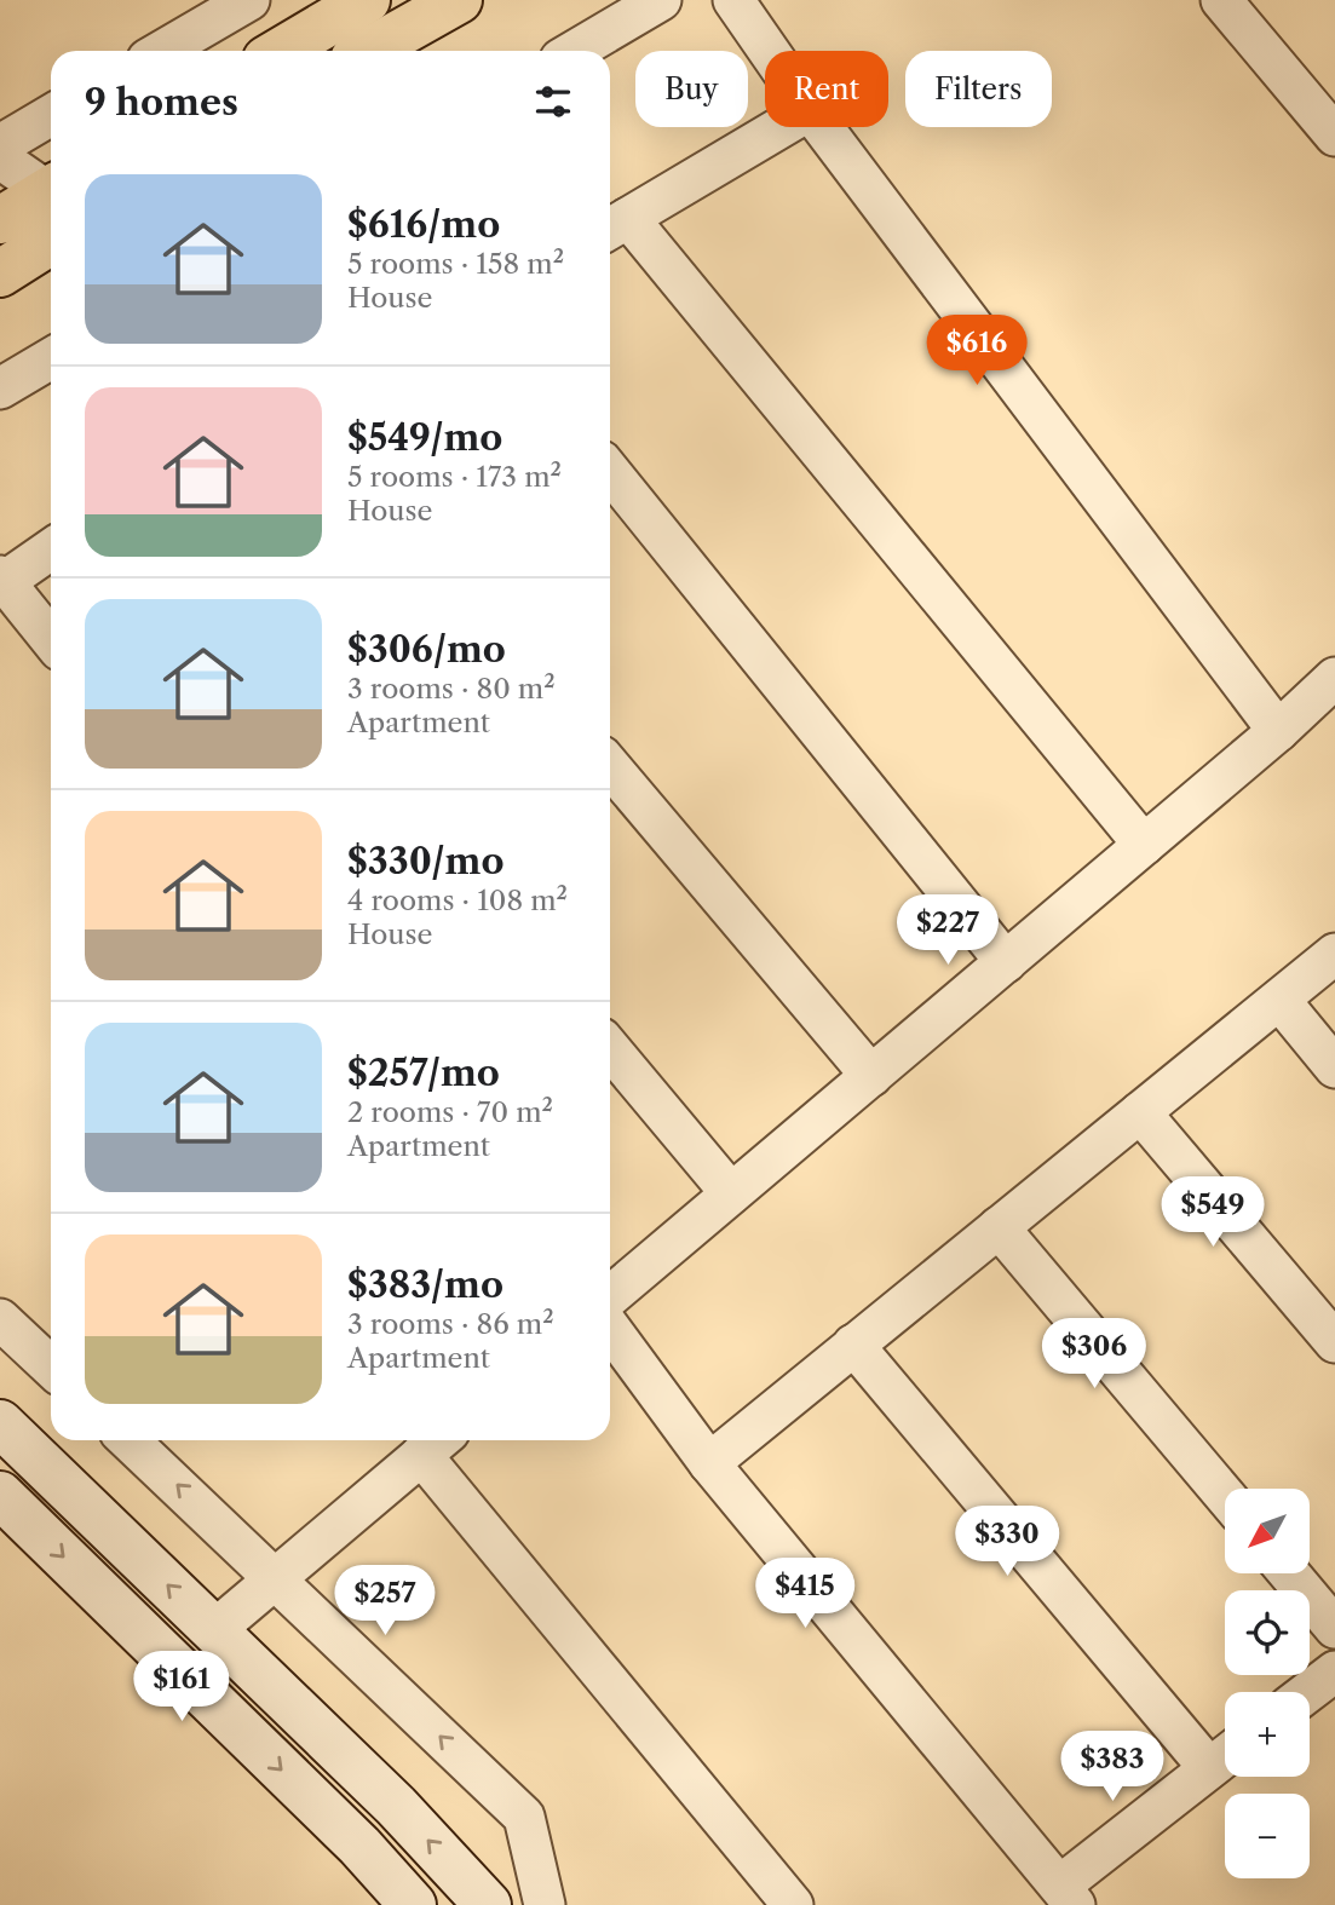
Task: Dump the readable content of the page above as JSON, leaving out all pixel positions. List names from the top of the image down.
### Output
{
  "north": "bottom left",
  "page": {
    "chip": ["Buy", "Rent", "Filters"],
    "heading": "9 homes",
    "list": [
      {
        "name": "$616/mo",
        "note": "5 rooms · 158 m² · House"
      },
      {
        "name": "$549/mo",
        "note": "5 rooms · 173 m² · House"
      },
      {
        "name": "$306/mo",
        "note": "3 rooms · 80 m² · Apartment"
      },
      {
        "name": "$330/mo",
        "note": "4 rooms · 108 m² · House"
      },
      {
        "name": "$257/mo",
        "note": "2 rooms · 70 m² · Apartment"
      },
      {
        "name": "$383/mo",
        "note": "3 rooms · 86 m² · Apartment"
      }
    ],
    "price": [
      "$616",
      "$227",
      "$549",
      "$306",
      "$330",
      "$415",
      "$257",
      "$161",
      "$383"
    ],
    "map_buttons": ["+", "−"]
  }
}
